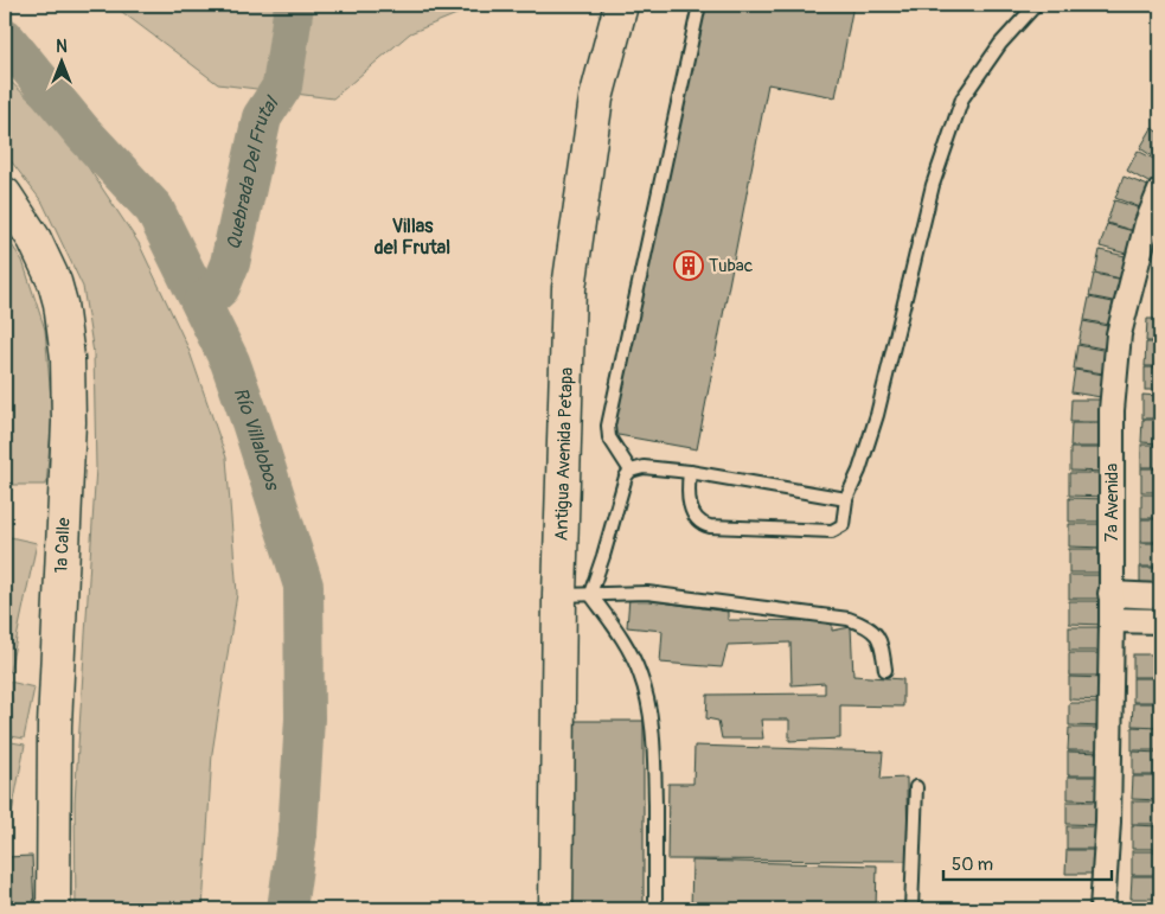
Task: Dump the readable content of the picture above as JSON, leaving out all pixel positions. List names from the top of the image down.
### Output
{
  "streets": {
    "main road": ["Antigua Avenida Petapa", "1a Calle"],
    "street": ["7a Avenida"]
  },
  "districts": ["Villas del Frutal"],
  "water": ["Quebrada Del Frutal", "Río Villalobos"],
  "places": {
    "building": ["Tubac"]
  },
  "scale_bar": "50 m",
  "north": "top"
}
